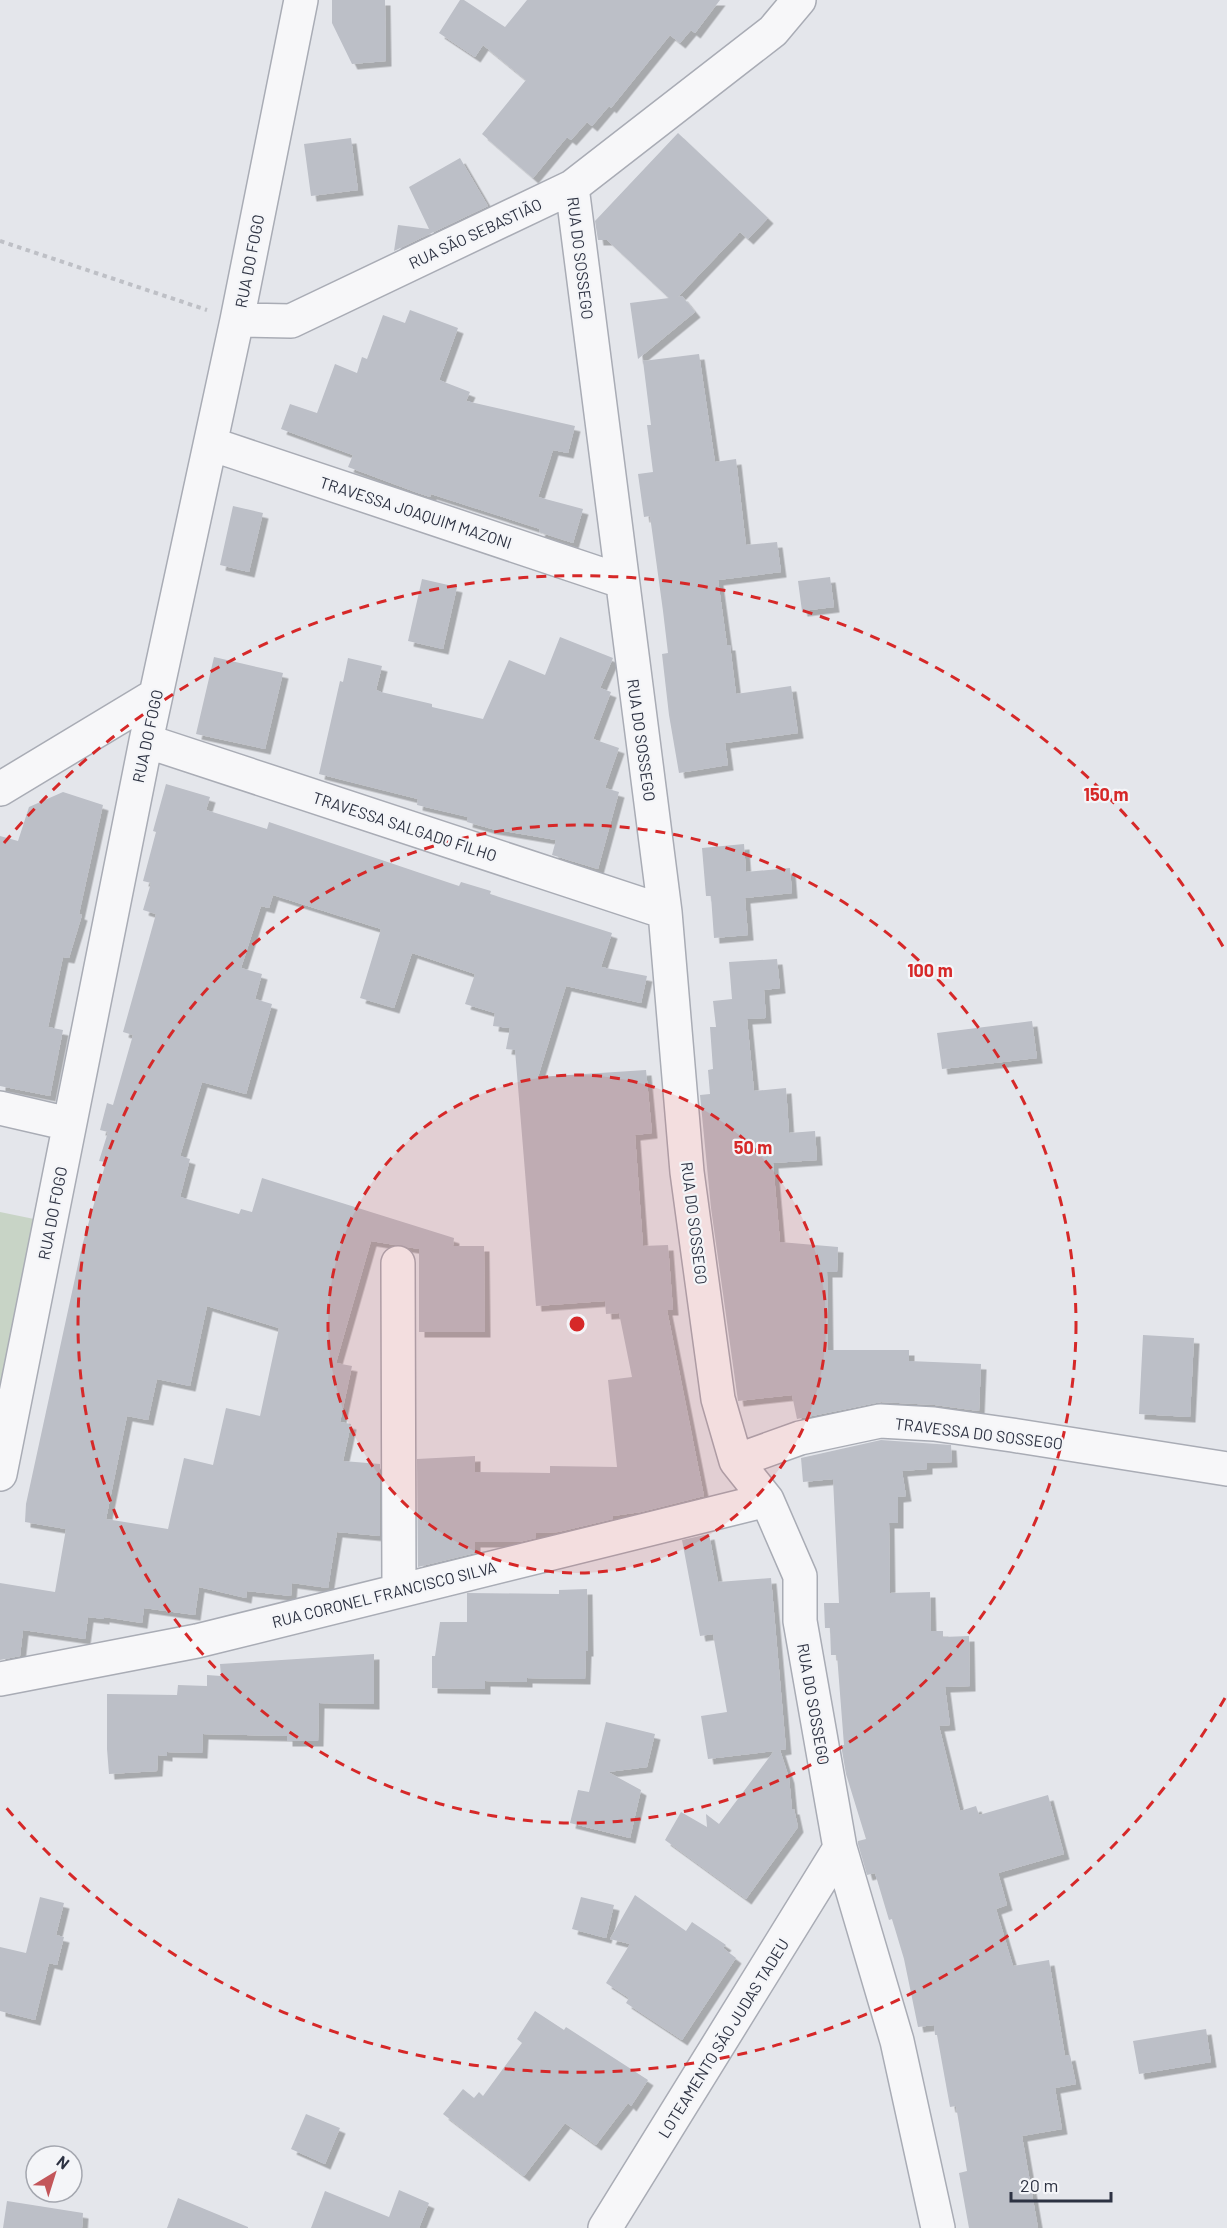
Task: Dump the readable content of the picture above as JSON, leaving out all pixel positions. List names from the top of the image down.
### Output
{
  "streets": {
    "street": [
      "RUA SÃO SEBASTIÃO",
      "RUA DO SOSSEGO",
      "RUA DO FOGO",
      "TRAVESSA JOAQUIM MAZONI",
      "TRAVESSA SALGADO FILHO",
      "TRAVESSA DO SOSSEGO",
      "RUA CORONEL FRANCISCO SILVA",
      "LOTEAMENTO SÃO JUDAS TADEU"
    ]
  },
  "crossings": [
    ["RUA SÃO SEBASTIÃO", "RUA DO SOSSEGO"],
    ["RUA SÃO SEBASTIÃO", "RUA DO FOGO"],
    ["RUA DO SOSSEGO", "TRAVESSA JOAQUIM MAZONI"],
    ["RUA DO SOSSEGO", "TRAVESSA SALGADO FILHO"],
    ["RUA DO SOSSEGO", "TRAVESSA DO SOSSEGO"],
    ["RUA DO SOSSEGO", "RUA CORONEL FRANCISCO SILVA"],
    ["RUA DO SOSSEGO", "LOTEAMENTO SÃO JUDAS TADEU"],
    ["RUA DO FOGO", "TRAVESSA JOAQUIM MAZONI"],
    ["RUA DO FOGO", "TRAVESSA SALGADO FILHO"]
  ],
  "scale_bar": "20 m",
  "north": "top right",
  "rings": ["150 m", "100 m", "50 m"]
}
